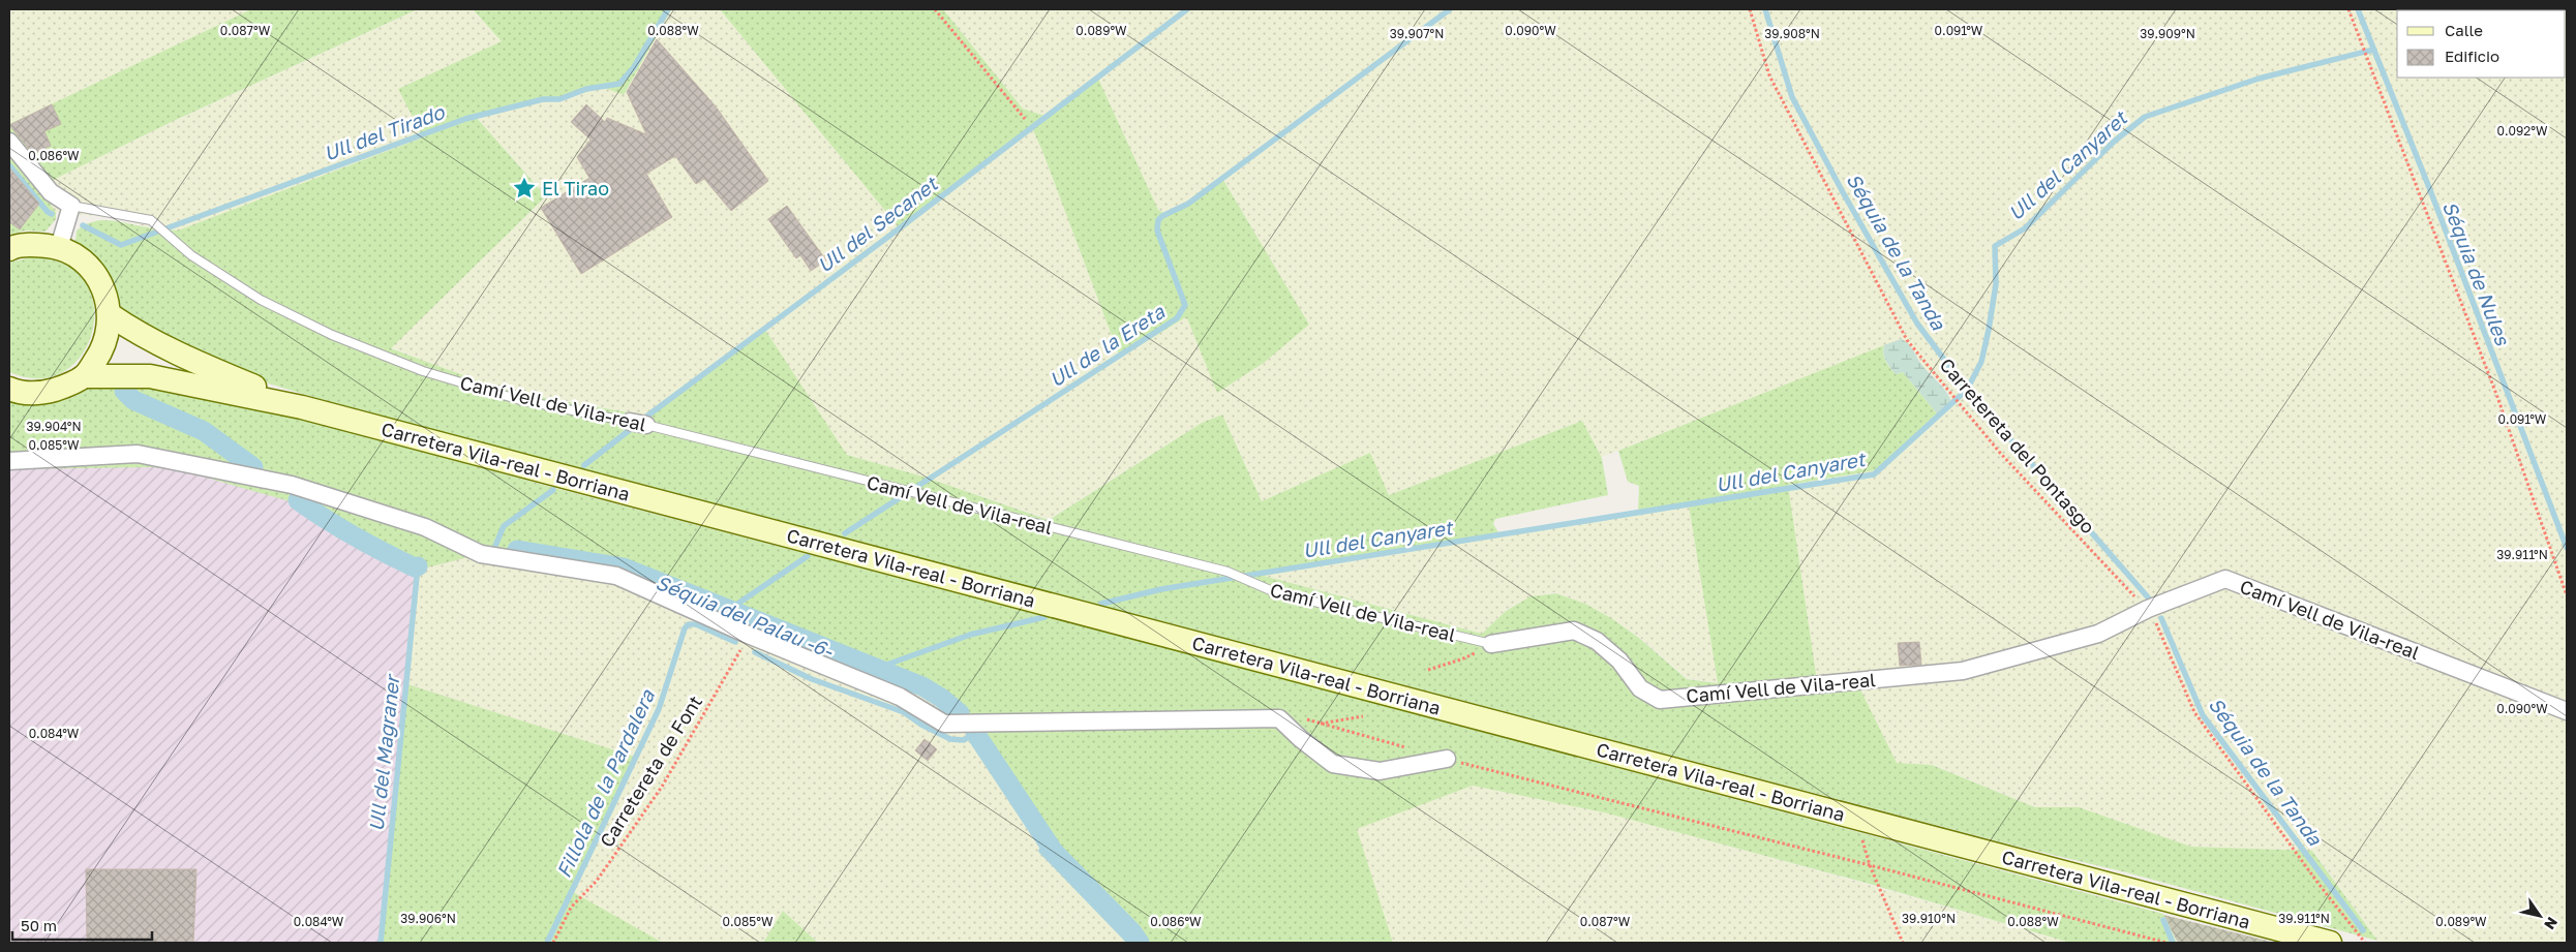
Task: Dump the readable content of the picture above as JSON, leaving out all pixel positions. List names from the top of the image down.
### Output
{
  "streets": {
    "main road": ["Carretera Vila-real - Borriana"],
    "street": ["Camí Vell de Vila-real"],
    "path": ["Carretereta del Pontasgo", "Carretereta de Font"]
  },
  "crossings": [
    ["Camí Vell de Vila-real", "Carretereta del Pontasgo"]
  ],
  "water": [
    "Ull del Tirado",
    "Ull del Canyaret",
    "Ull del Secanet",
    "Séquia de la Tanda",
    "Séquia de Nules",
    "Ull de la Ereta",
    "Séquia del Palau -6-",
    "Ull del Magraner",
    "Fillola de la Pardalera"
  ],
  "places": {
    "place": ["El Tirao"]
  },
  "legend": ["Calle", "Edificio"],
  "scale_bar": "50 m",
  "north": "bottom right",
  "coordinates": [
    "0.087°W",
    "0.088°W",
    "0.089°W",
    "0.090°W",
    "0.091°W",
    "39.907°N",
    "39.908°N",
    "39.909°N",
    "0.092°W",
    "0.086°W",
    "39.904°N",
    "0.085°W",
    "39.911°N",
    "0.084°W",
    "39.906°N",
    "39.910°N"
  ]
}
